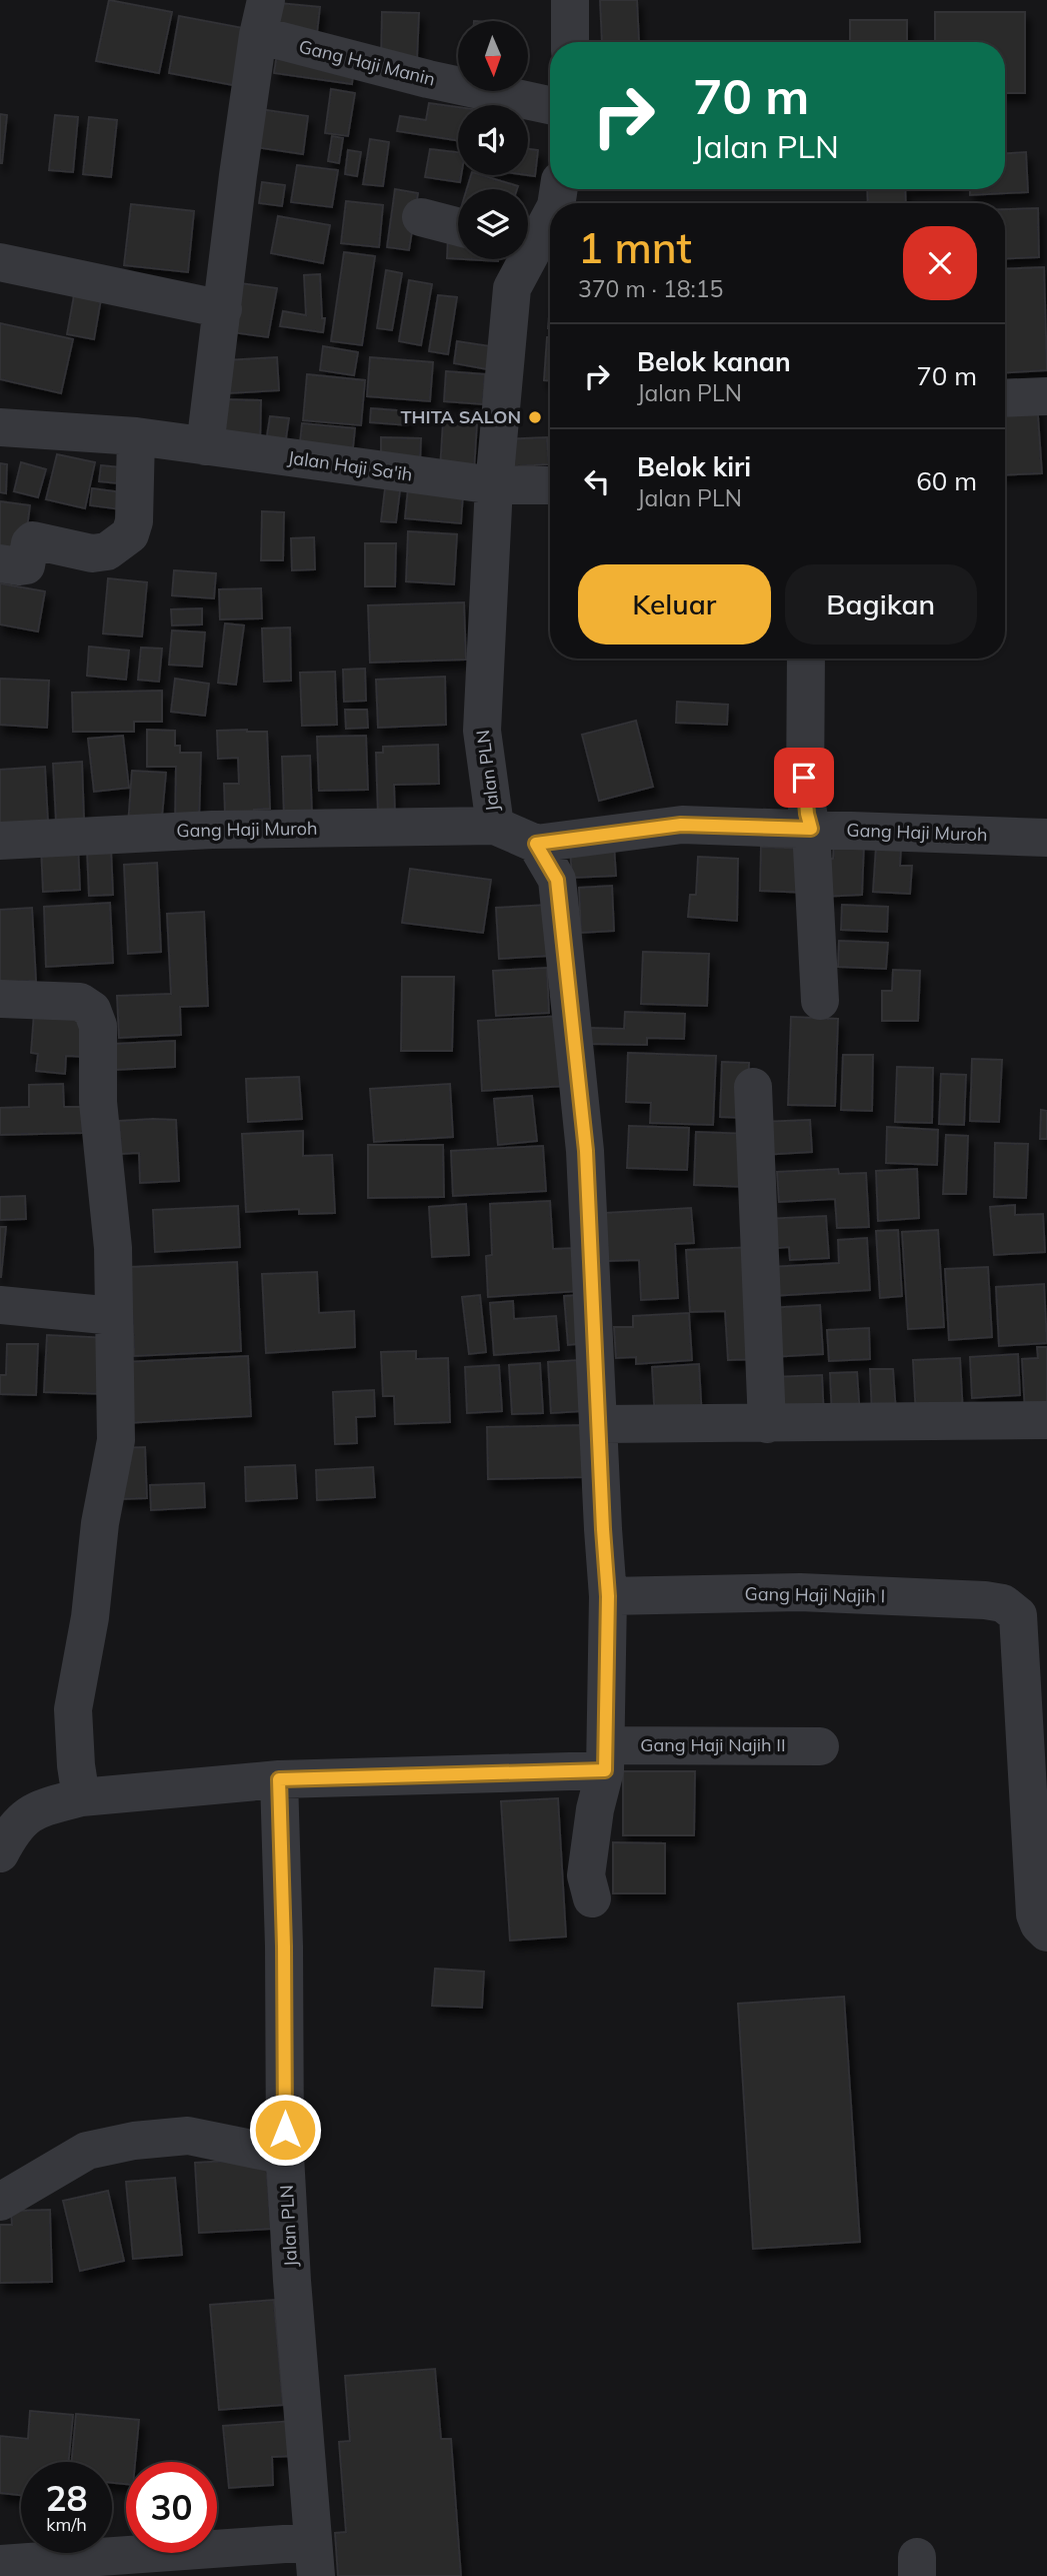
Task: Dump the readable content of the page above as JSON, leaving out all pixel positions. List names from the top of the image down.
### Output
{
  "streets": {
    "street": [
      "Gang Haji Manin",
      "Jalan Haji Sa'ih",
      "Jalan PLN",
      "Gang Haji Muroh",
      "Gang Haji Najih I",
      "Gang Haji Najih II"
    ]
  },
  "crossings": [
    ["Jalan Haji Sa'ih", "Jalan PLN"],
    ["Jalan PLN", "Gang Haji Muroh"]
  ],
  "places": ["THITA SALON"],
  "north": "bottom",
  "page": {
    "turn": ["70 m", "Jalan PLN"],
    "heading": ["1 mnt", "370 m · 18:15"],
    "list": [
      {
        "name": "Belok kanan",
        "note": "Jalan PLN",
        "value": "70 m"
      },
      {
        "name": "Belok kiri",
        "note": "Jalan PLN",
        "value": "60 m"
      }
    ],
    "buttons": ["Keluar", "Bagikan"],
    "speed": "28 km/h",
    "limit": "30"
  }
}
